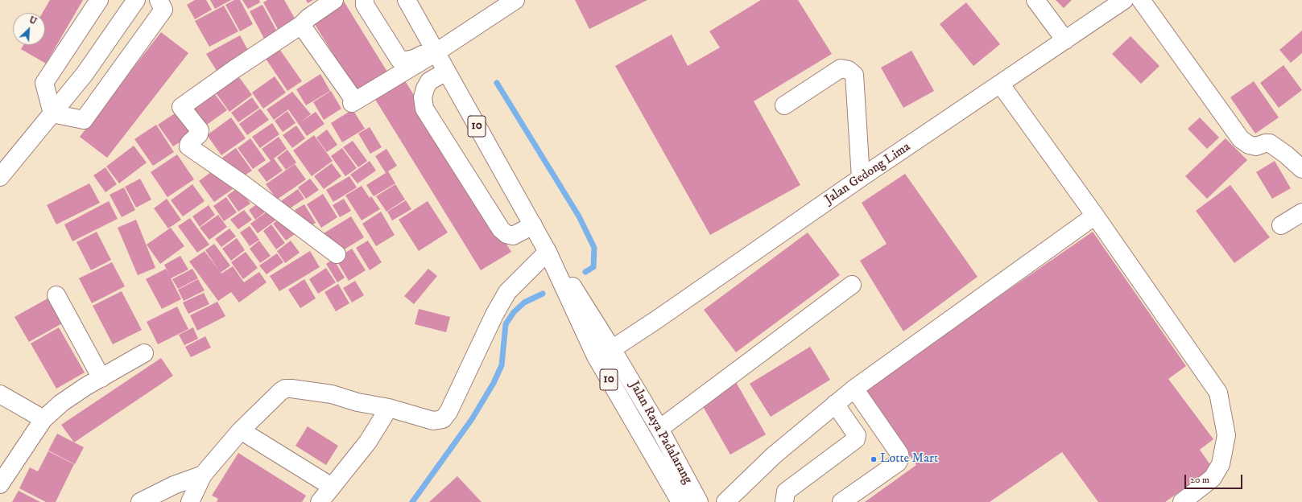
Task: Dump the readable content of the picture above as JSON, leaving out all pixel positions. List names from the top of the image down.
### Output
{
  "streets": {
    "main road": ["10", "Jalan Gedong Lima", "Jalan Raya Padalarang"]
  },
  "crossings": [
    ["Jalan Gedong Lima", "Jalan Raya Padalarang"]
  ],
  "places": ["Lotte Mart"],
  "scale_bar": "20 m",
  "north": "top right"
}
